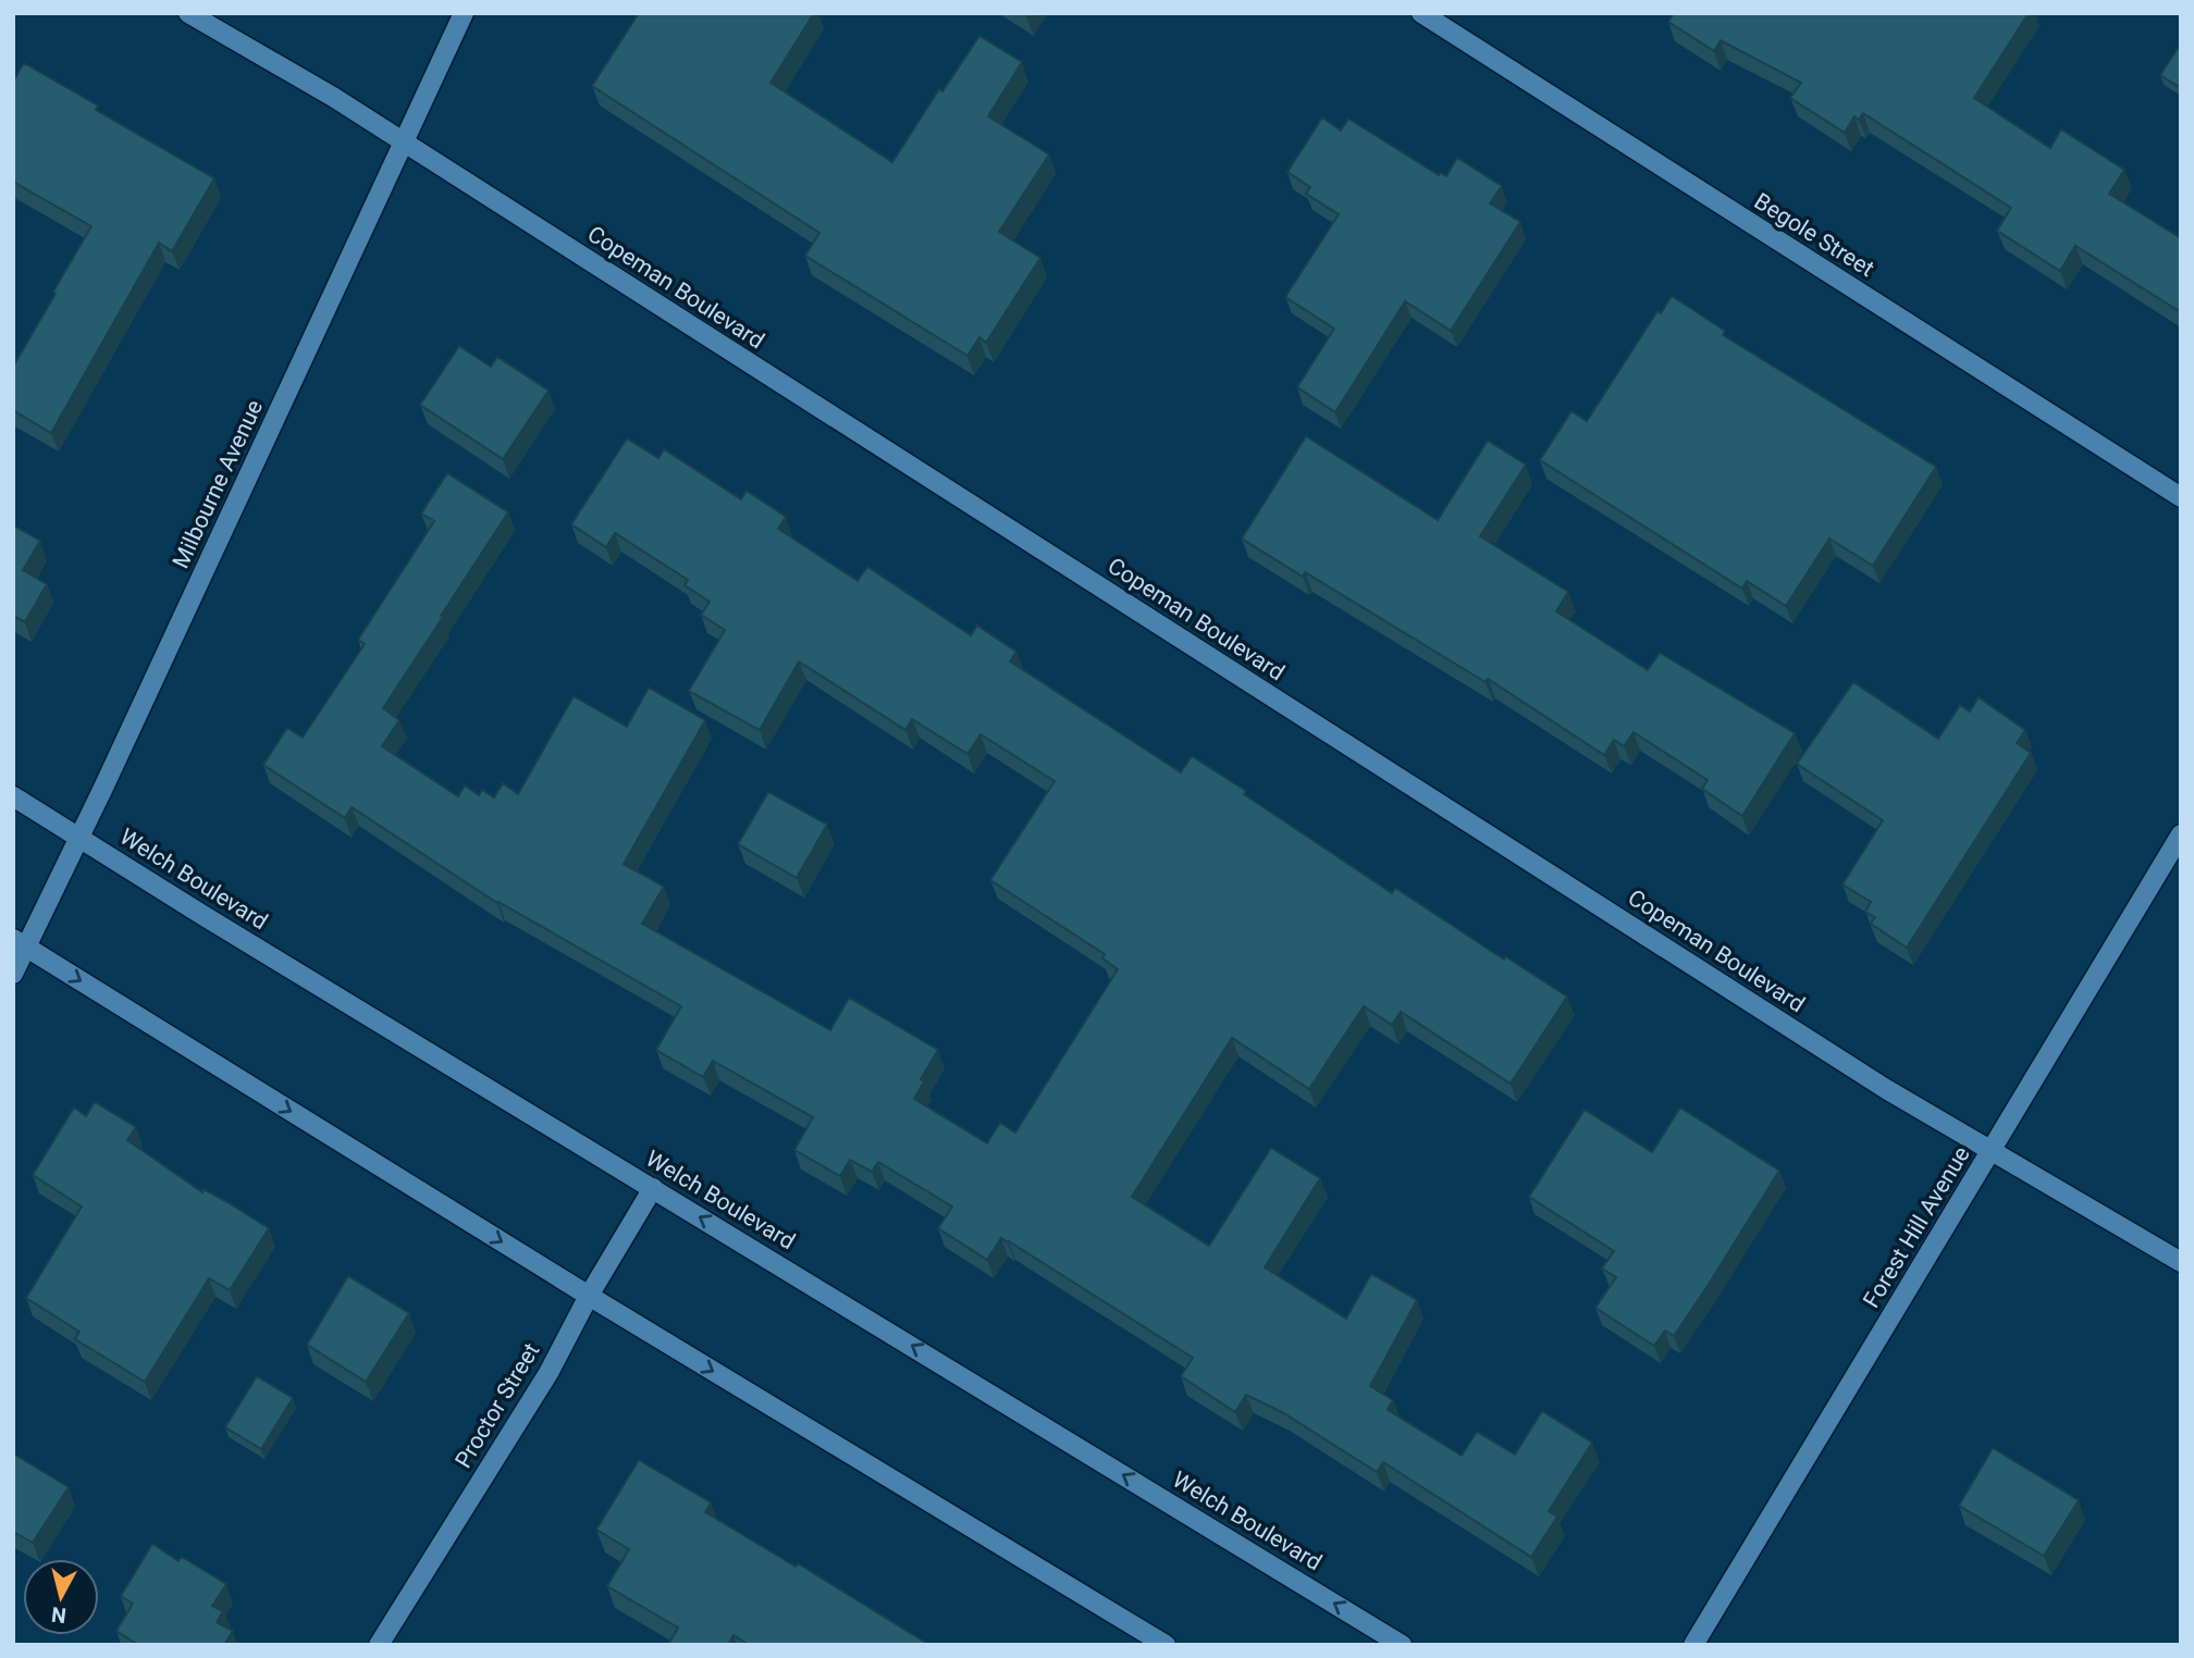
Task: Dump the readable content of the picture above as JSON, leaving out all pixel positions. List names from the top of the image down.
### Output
{
  "streets": {
    "street": [
      "Begole Street",
      "Copeman Boulevard",
      "Milbourne Avenue",
      "Welch Boulevard",
      "Forest Hill Avenue",
      "Proctor Street"
    ]
  },
  "crossings": [
    ["Copeman Boulevard", "Milbourne Avenue"],
    ["Copeman Boulevard", "Forest Hill Avenue"],
    ["Milbourne Avenue", "Welch Boulevard"],
    ["Welch Boulevard", "Proctor Street"]
  ],
  "north": "bottom"
}
